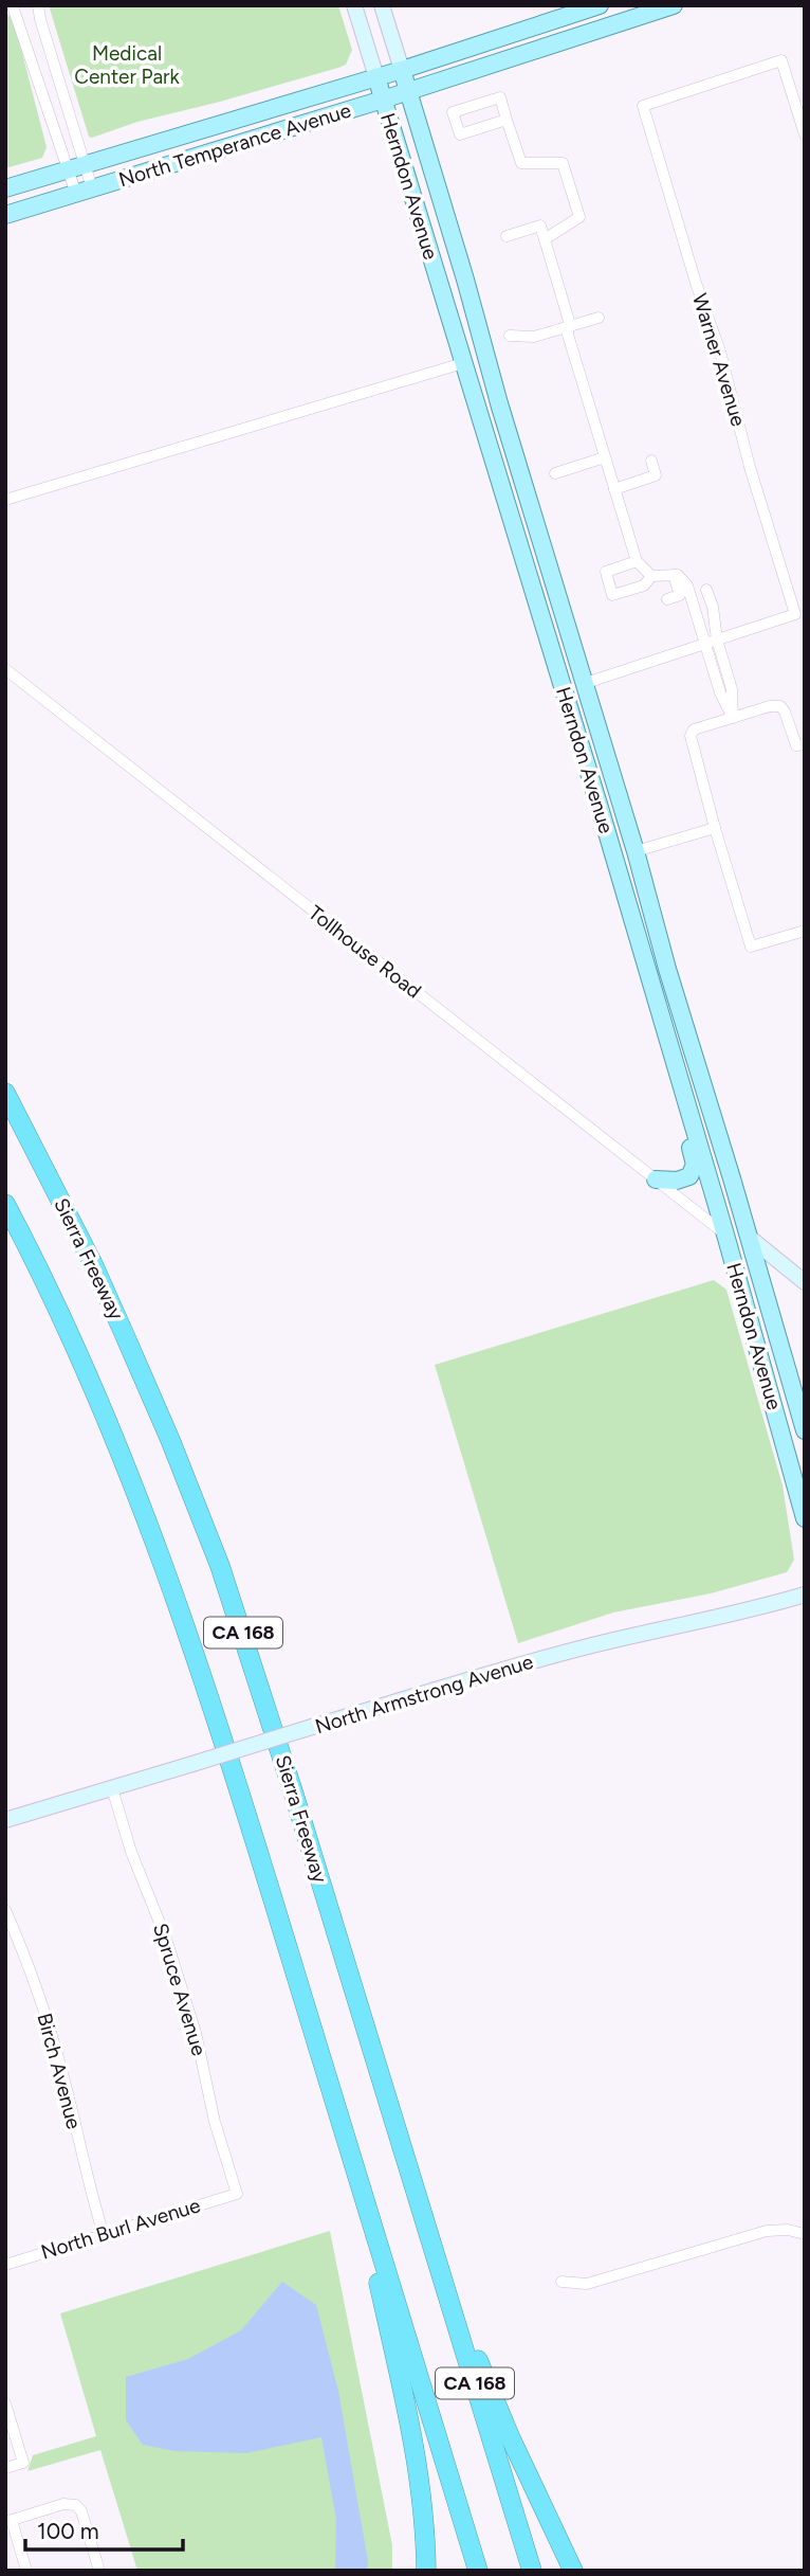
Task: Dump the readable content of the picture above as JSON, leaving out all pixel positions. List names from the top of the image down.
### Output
{
  "streets": {
    "highway": ["Sierra Freeway", "CA 168"],
    "main road": ["North Temperance Avenue", "Herndon Avenue"],
    "street": [
      "Warner Avenue",
      "Tollhouse Road",
      "North Armstrong Avenue",
      "Spruce Avenue",
      "Birch Avenue",
      "North Burl Avenue"
    ]
  },
  "crossings": [
    ["North Temperance Avenue", "Herndon Avenue"],
    ["Herndon Avenue", "Tollhouse Road"],
    ["North Armstrong Avenue", "Spruce Avenue"],
    ["Spruce Avenue", "North Burl Avenue"],
    ["Birch Avenue", "North Burl Avenue"]
  ],
  "parks": ["Medical Center Park"],
  "scale_bar": "100 m"
}
